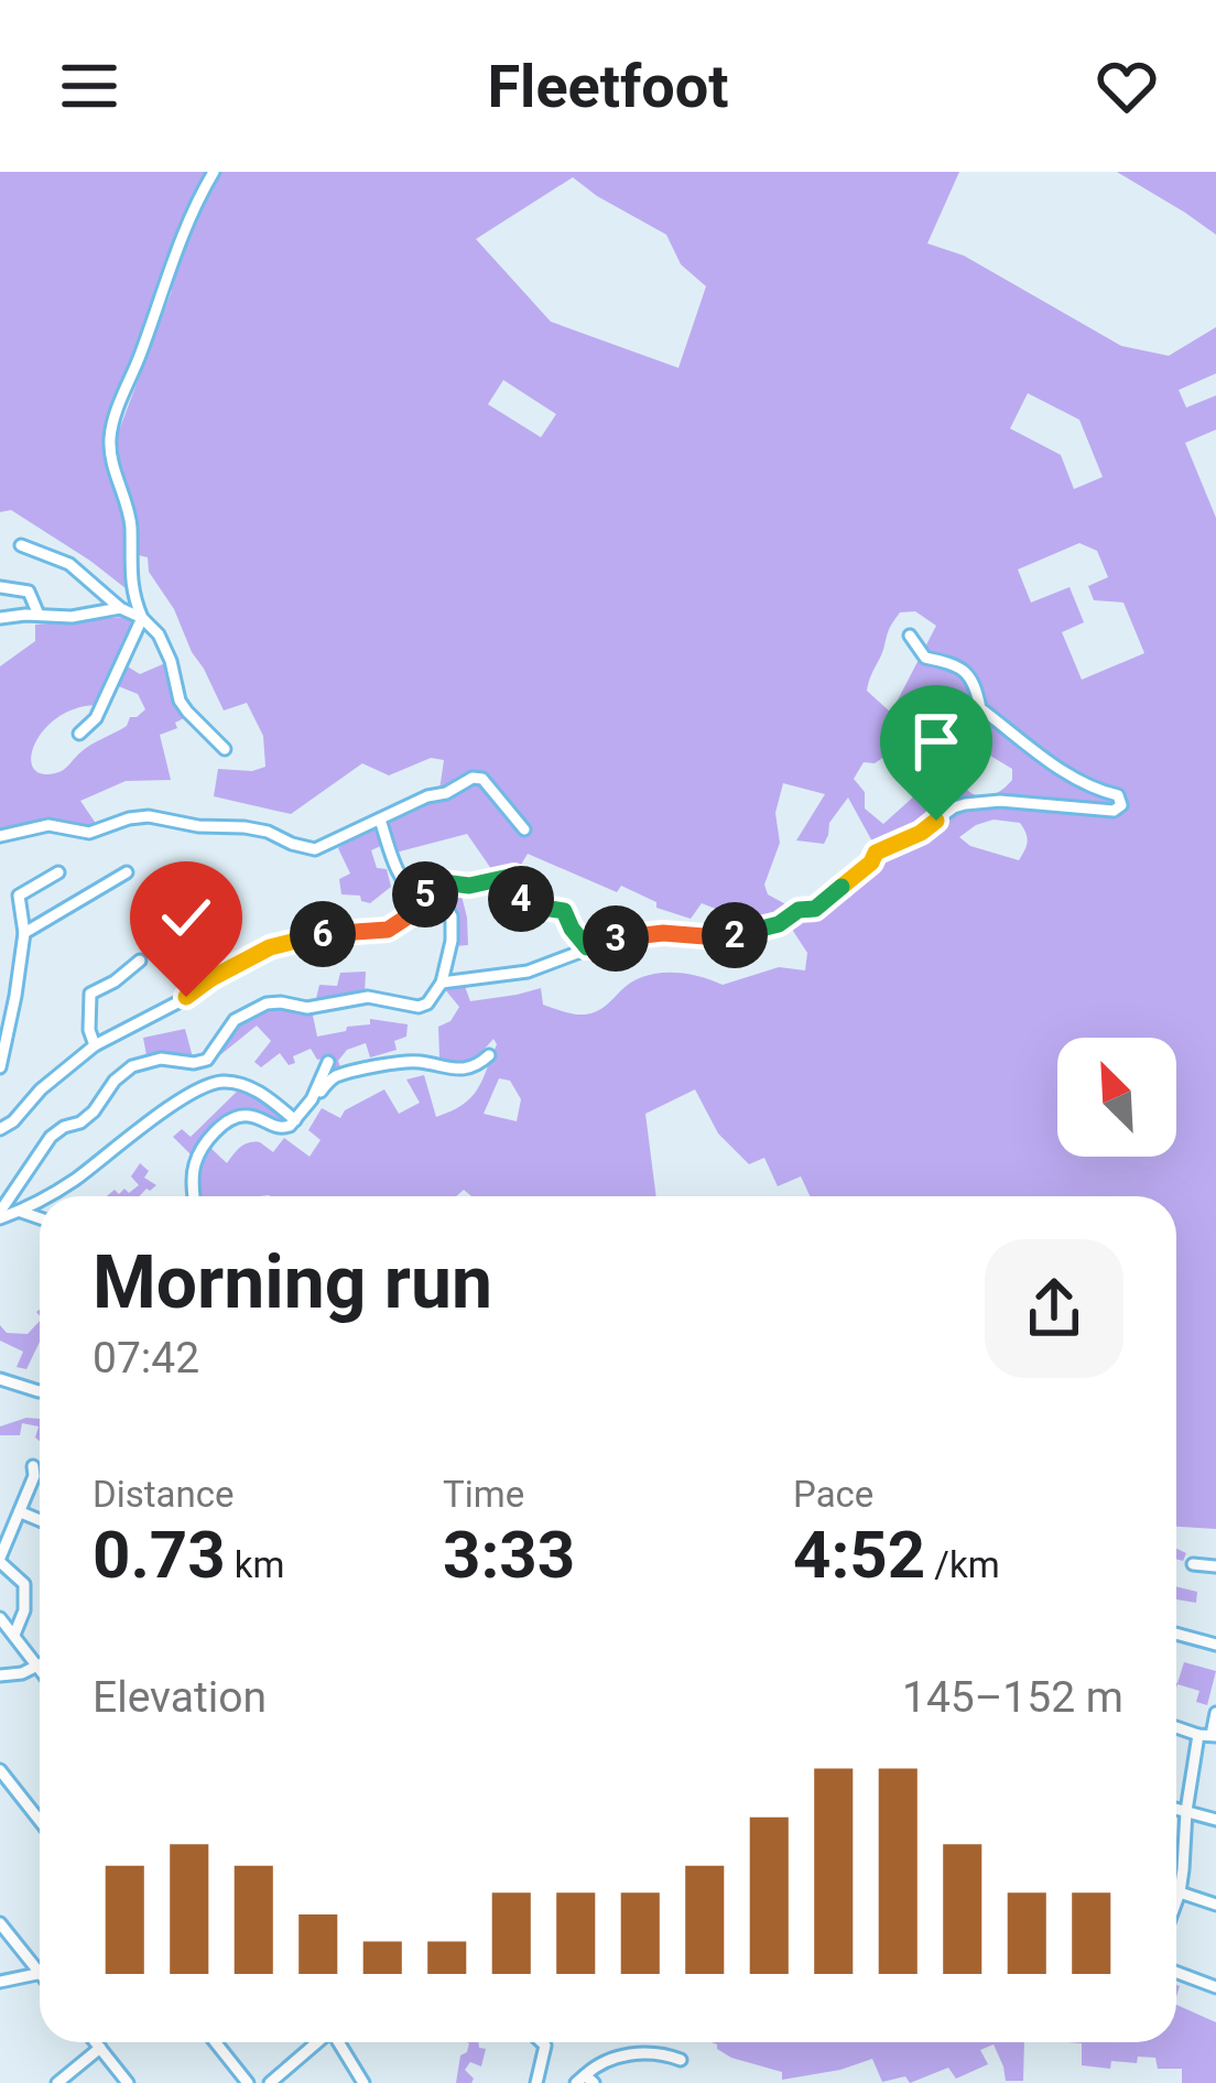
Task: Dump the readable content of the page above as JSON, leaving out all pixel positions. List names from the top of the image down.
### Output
{
  "north": "top left",
  "page": {
    "header": "Fleetfoot",
    "pins": [
      "5",
      "4",
      "6",
      "2",
      "3"
    ],
    "heading": ["Morning run", "07:42"],
    "stats": [
      ["Distance", "0.73 km"],
      ["Time", "3:33"],
      ["Pace", "4:52 /km"]
    ],
    "chart": ["Elevation", "145–152 m"]
  }
}
